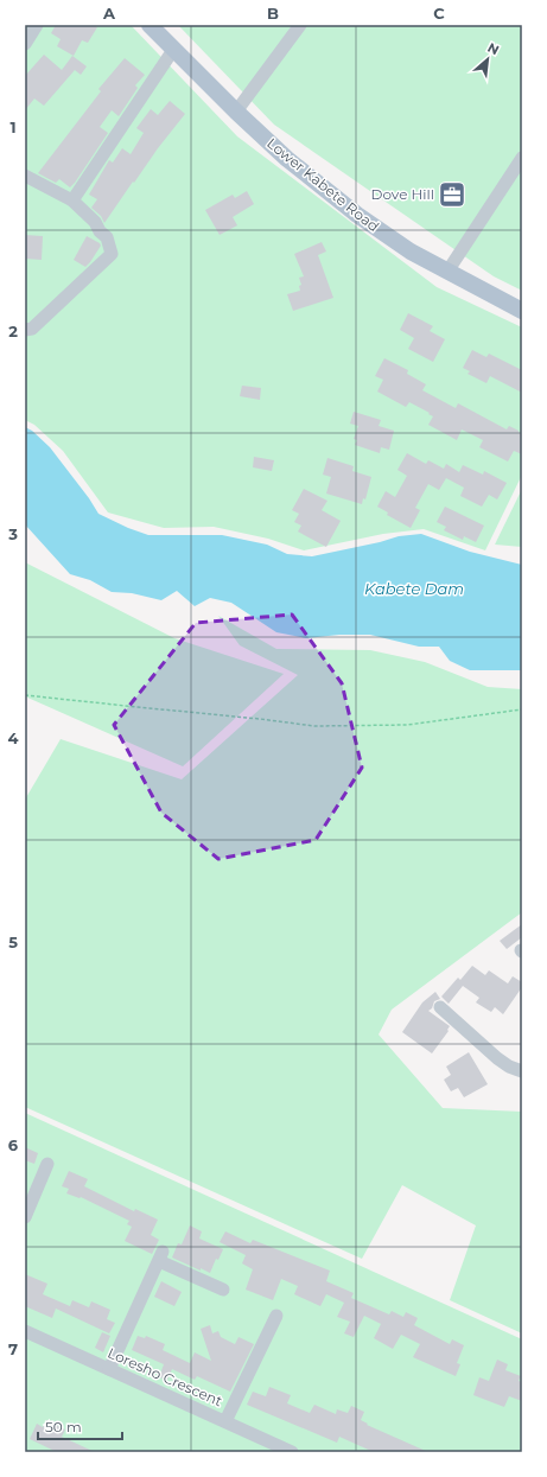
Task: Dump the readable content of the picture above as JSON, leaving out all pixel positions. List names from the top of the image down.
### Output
{
  "streets": {
    "main road": ["Lower Kabete Road"],
    "street": ["Loresho Crescent"]
  },
  "water": ["Kabete Dam"],
  "places": {
    "office": ["Dove Hill"]
  },
  "scale_bar": "50 m",
  "north": "top right",
  "grid": {
    "columns": ["A", "B", "C"],
    "rows": [
      "1",
      "2",
      "3",
      "4",
      "5",
      "6",
      "7"
    ]
  }
}
